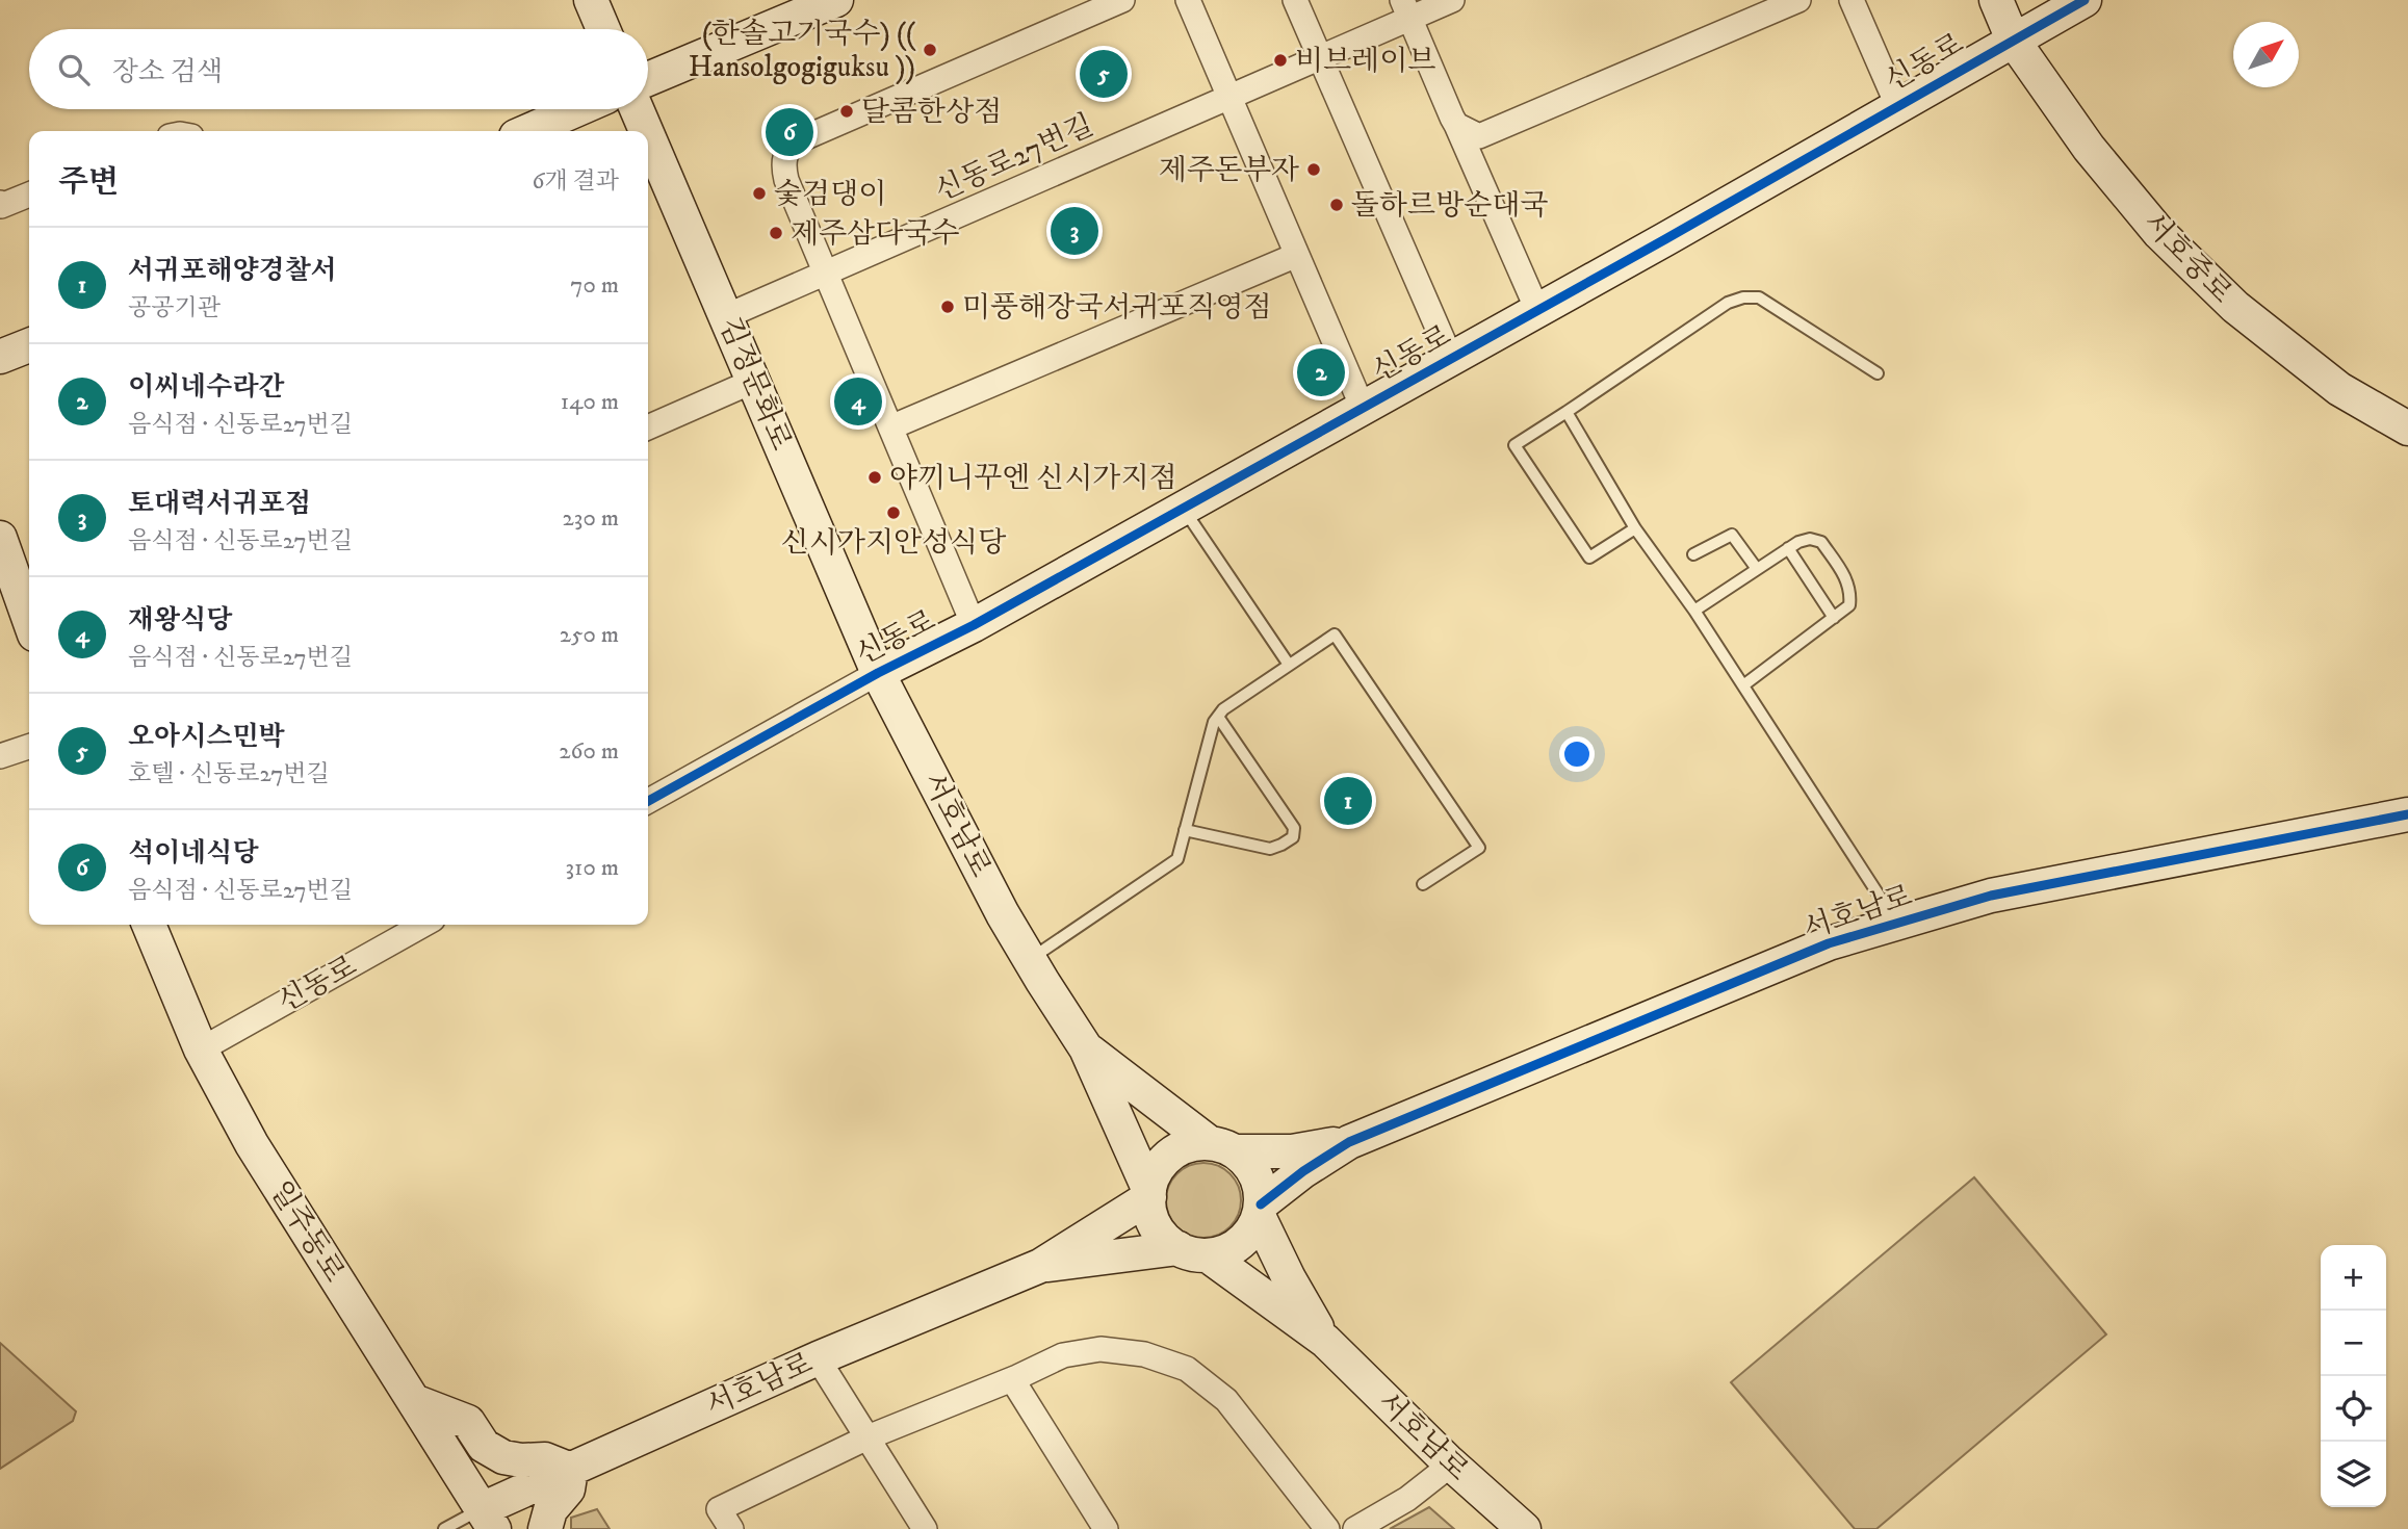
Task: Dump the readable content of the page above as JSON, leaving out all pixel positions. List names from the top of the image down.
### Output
{
  "streets": {
    "street": [
      "신동로",
      "신동로27번길",
      "서호중로",
      "김정문화로",
      "서호남로",
      "일주동로"
    ]
  },
  "crossings": [
    ["신동로", "서호중로"],
    ["신동로", "김정문화로"],
    ["신동로", "서호남로"],
    ["신동로", "일주동로"],
    ["신동로27번길", "김정문화로"],
    ["김정문화로", "서호남로"],
    ["서호남로", "일주동로"]
  ],
  "places": [
    "(한솔고기국수) (( Hansolgogiguksu ))",
    "비브레이브",
    "달콤한상점",
    "제주돈부자",
    "숯검댕이",
    "돌하르방순대국",
    "제주삼다국수",
    "미풍해장국서귀포직영점",
    "야끼니꾸엔 신시가지점",
    "신시가지안성식당"
  ],
  "north": "top right",
  "page": {
    "search": "장소 검색",
    "pins": [
      "5",
      "6",
      "3",
      "2",
      "4",
      "1"
    ],
    "heading": ["주변", "6개 결과"],
    "list": [
      {
        "mark": "1",
        "name": "서귀포해양경찰서",
        "note": "공공기관",
        "value": "70 m"
      },
      {
        "mark": "2",
        "name": "이씨네수라간",
        "note": "음식점 · 신동로27번길",
        "value": "140 m"
      },
      {
        "mark": "3",
        "name": "토대력서귀포점",
        "note": "음식점 · 신동로27번길",
        "value": "230 m"
      },
      {
        "mark": "4",
        "name": "재왕식당",
        "note": "음식점 · 신동로27번길",
        "value": "250 m"
      },
      {
        "mark": "5",
        "name": "오아시스민박",
        "note": "호텔 · 신동로27번길",
        "value": "260 m"
      },
      {
        "mark": "6",
        "name": "석이네식당",
        "note": "음식점 · 신동로27번길",
        "value": "310 m"
      }
    ],
    "map_buttons": ["+", "−"]
  }
}
